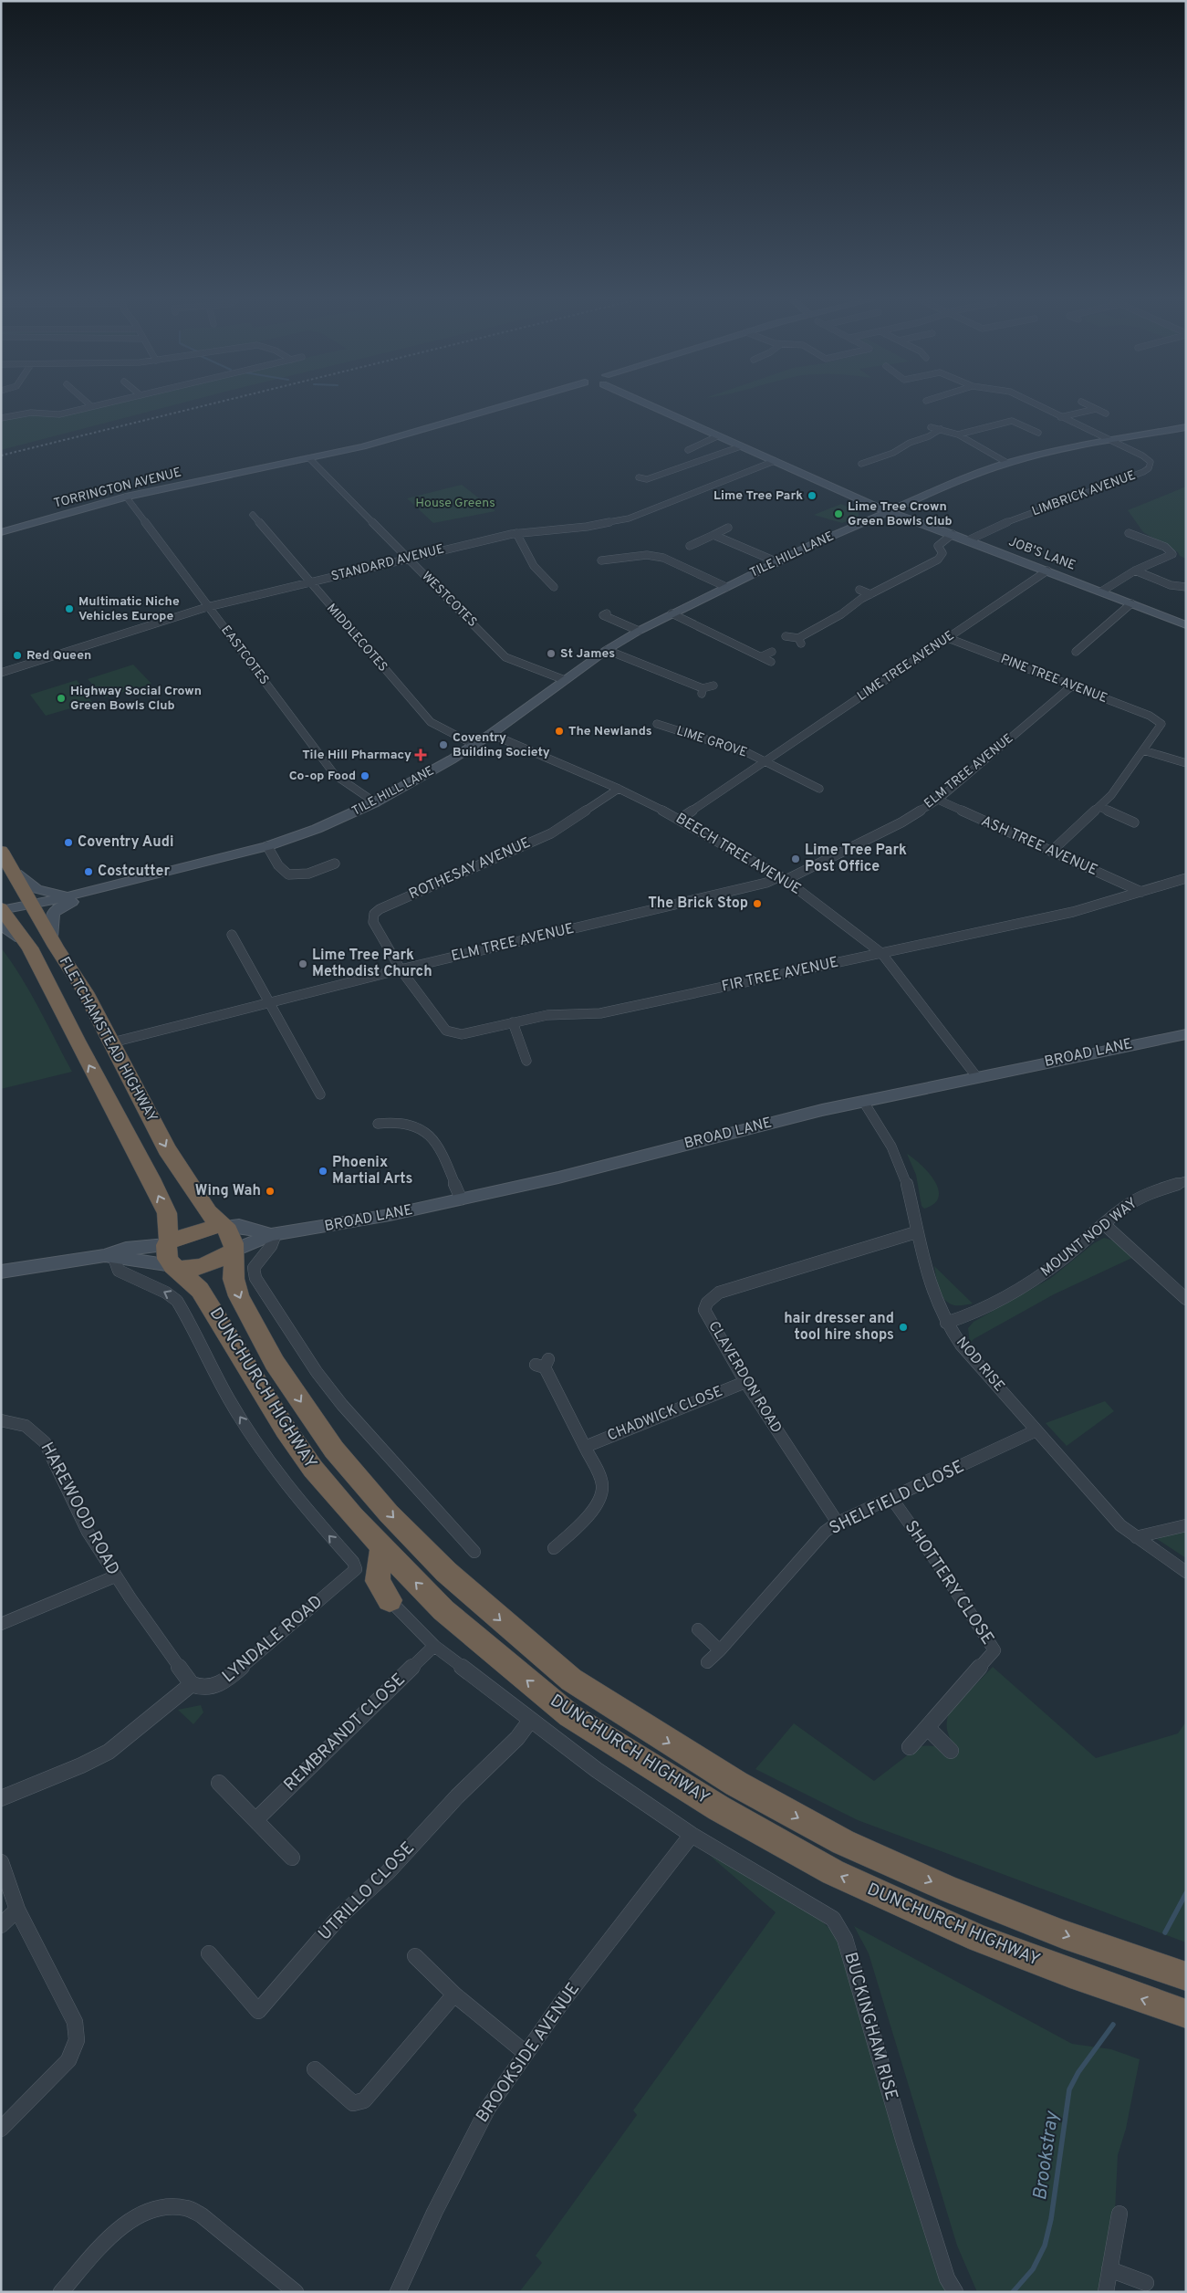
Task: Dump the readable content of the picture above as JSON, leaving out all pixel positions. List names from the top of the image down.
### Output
{
  "streets": {
    "highway": ["FLETCHAMSTEAD HIGHWAY", "DUNCHURCH HIGHWAY"],
    "main road": ["TILE HILL LANE"],
    "street": [
      "TORRINGTON AVENUE",
      "LIMBRICK AVENUE",
      "JOB'S LANE",
      "STANDARD AVENUE",
      "WESTCOTES",
      "MIDDLECOTES",
      "EASTCOTES",
      "LIME TREE AVENUE",
      "PINE TREE AVENUE",
      "LIME GROVE",
      "ELM TREE AVENUE",
      "ASH TREE AVENUE",
      "BEECH TREE AVENUE",
      "ROTHESAY AVENUE",
      "FIR TREE AVENUE",
      "BROAD LANE",
      "MOUNT NOD WAY",
      "NOD RISE",
      "CLAVERDON ROAD",
      "CHADWICK CLOSE",
      "SHELFIELD CLOSE",
      "HAREWOOD ROAD",
      "SHOTTERY CLOSE",
      "LYNDALE ROAD",
      "REMBRANDT CLOSE",
      "UTRILLO CLOSE",
      "BUCKINGHAM RISE",
      "BROOKSIDE AVENUE"
    ]
  },
  "crossings": [
    ["TORRINGTON AVENUE", "WESTCOTES"],
    ["TORRINGTON AVENUE", "EASTCOTES"],
    ["LIMBRICK AVENUE", "JOB'S LANE"],
    ["LIMBRICK AVENUE", "TILE HILL LANE"],
    ["JOB'S LANE", "TILE HILL LANE"],
    ["JOB'S LANE", "STANDARD AVENUE"],
    ["JOB'S LANE", "LIME TREE AVENUE"],
    ["TILE HILL LANE", "WESTCOTES"],
    ["TILE HILL LANE", "MIDDLECOTES"],
    ["TILE HILL LANE", "EASTCOTES"],
    ["TILE HILL LANE", "BEECH TREE AVENUE"],
    ["TILE HILL LANE", "FLETCHAMSTEAD HIGHWAY"],
    ["STANDARD AVENUE", "WESTCOTES"],
    ["STANDARD AVENUE", "MIDDLECOTES"],
    ["STANDARD AVENUE", "EASTCOTES"],
    ["LIME TREE AVENUE", "PINE TREE AVENUE"],
    ["LIME TREE AVENUE", "LIME GROVE"],
    ["LIME TREE AVENUE", "BEECH TREE AVENUE"],
    ["PINE TREE AVENUE", "ELM TREE AVENUE"],
    ["ELM TREE AVENUE", "ASH TREE AVENUE"],
    ["ELM TREE AVENUE", "BEECH TREE AVENUE"],
    ["ELM TREE AVENUE", "ROTHESAY AVENUE"],
    ["ELM TREE AVENUE", "FIR TREE AVENUE"],
    ["ELM TREE AVENUE", "FLETCHAMSTEAD HIGHWAY"],
    ["ASH TREE AVENUE", "FIR TREE AVENUE"],
    ["BEECH TREE AVENUE", "ROTHESAY AVENUE"],
    ["BEECH TREE AVENUE", "FIR TREE AVENUE"],
    ["BEECH TREE AVENUE", "BROAD LANE"],
    ["ROTHESAY AVENUE", "FIR TREE AVENUE"],
    ["FLETCHAMSTEAD HIGHWAY", "BROAD LANE"],
    ["FLETCHAMSTEAD HIGHWAY", "DUNCHURCH HIGHWAY"],
    ["BROAD LANE", "NOD RISE"],
    ["BROAD LANE", "DUNCHURCH HIGHWAY"],
    ["MOUNT NOD WAY", "NOD RISE"],
    ["NOD RISE", "CLAVERDON ROAD"],
    ["NOD RISE", "SHELFIELD CLOSE"],
    ["CLAVERDON ROAD", "CHADWICK CLOSE"],
    ["CLAVERDON ROAD", "SHELFIELD CLOSE"],
    ["DUNCHURCH HIGHWAY", "LYNDALE ROAD"],
    ["DUNCHURCH HIGHWAY", "REMBRANDT CLOSE"],
    ["DUNCHURCH HIGHWAY", "UTRILLO CLOSE"],
    ["DUNCHURCH HIGHWAY", "BUCKINGHAM RISE"],
    ["DUNCHURCH HIGHWAY", "BROOKSIDE AVENUE"],
    ["SHELFIELD CLOSE", "SHOTTERY CLOSE"],
    ["HAREWOOD ROAD", "LYNDALE ROAD"],
    ["BUCKINGHAM RISE", "BROOKSIDE AVENUE"]
  ],
  "water": ["Brookstray"],
  "parks": ["House Greens"],
  "places": {
    "other": [
      "Lime Tree Park",
      "Lime Tree Crown Green Bowls Club",
      "Multimatic Niche Vehicles Europe",
      "St James",
      "Red Queen",
      "Highway Social Crown Green Bowls Club",
      "The Newlands",
      "Coventry Building Society",
      "Co-op Food",
      "Coventry Audi",
      "Lime Tree Park Post Office",
      "Costcutter",
      "The Brick Stop",
      "Lime Tree Park Methodist Church",
      "Phoenix Martial Arts",
      "Wing Wah",
      "hair dresser and tool hire shops"
    ],
    "health": ["Tile Hill Pharmacy"]
  }
}
